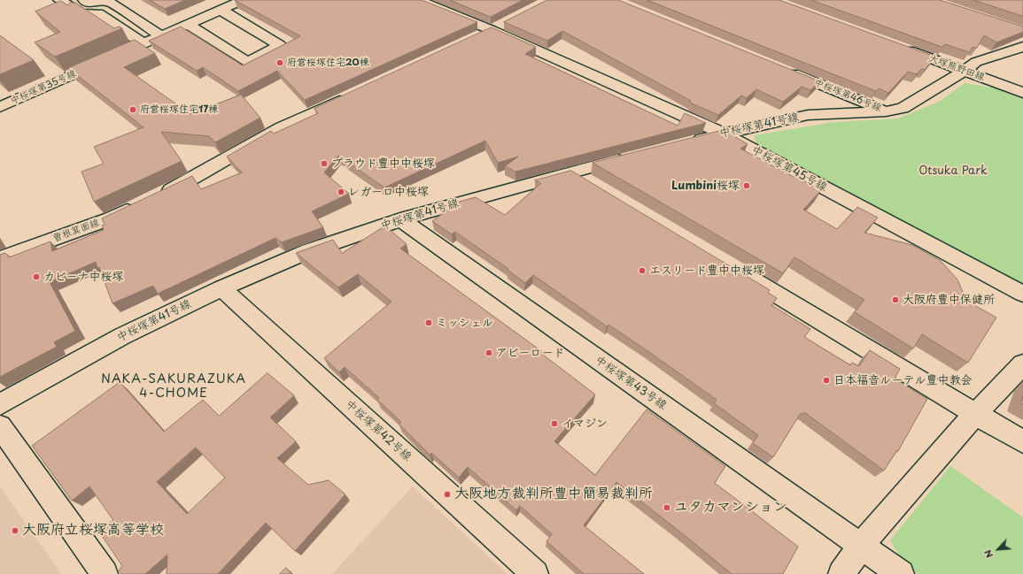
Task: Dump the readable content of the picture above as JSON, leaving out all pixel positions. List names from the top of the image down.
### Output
{
  "streets": {
    "street": [
      "大塚熊野田線",
      "中桜塚第35号線",
      "中桜塚第46号線",
      "中桜塚第41号線",
      "中桜塚第45号線",
      "曽根箕面線",
      "中桜塚第43号線",
      "中桜塚第42号線"
    ]
  },
  "crossings": [
    ["大塚熊野田線", "中桜塚第41号線"],
    ["中桜塚第46号線", "中桜塚第41号線"],
    ["中桜塚第41号線", "中桜塚第45号線"],
    ["中桜塚第41号線", "中桜塚第43号線"],
    ["中桜塚第41号線", "中桜塚第42号線"]
  ],
  "districts": ["NAKA-SAKURAZUKA 4-CHOME"],
  "parks": ["Otsuka Park"],
  "places": [
    "府営桜塚住宅20棟",
    "府営桜塚住宅17棟",
    "プラウド豊中中桜塚",
    "Lumbini桜塚",
    "レガーロ中桜塚",
    "エスリード豊中中桜塚",
    "カビーナ中桜塚",
    "大阪府豊中保健所",
    "ミッシェル",
    "アビーロード",
    "日本福音ルーテル豊中教会",
    "イマジン",
    "大阪地方裁判所豊中簡易裁判所",
    "ユタカマンション",
    "大阪府立桜塚高等学校"
  ],
  "north": "bottom left"
}
